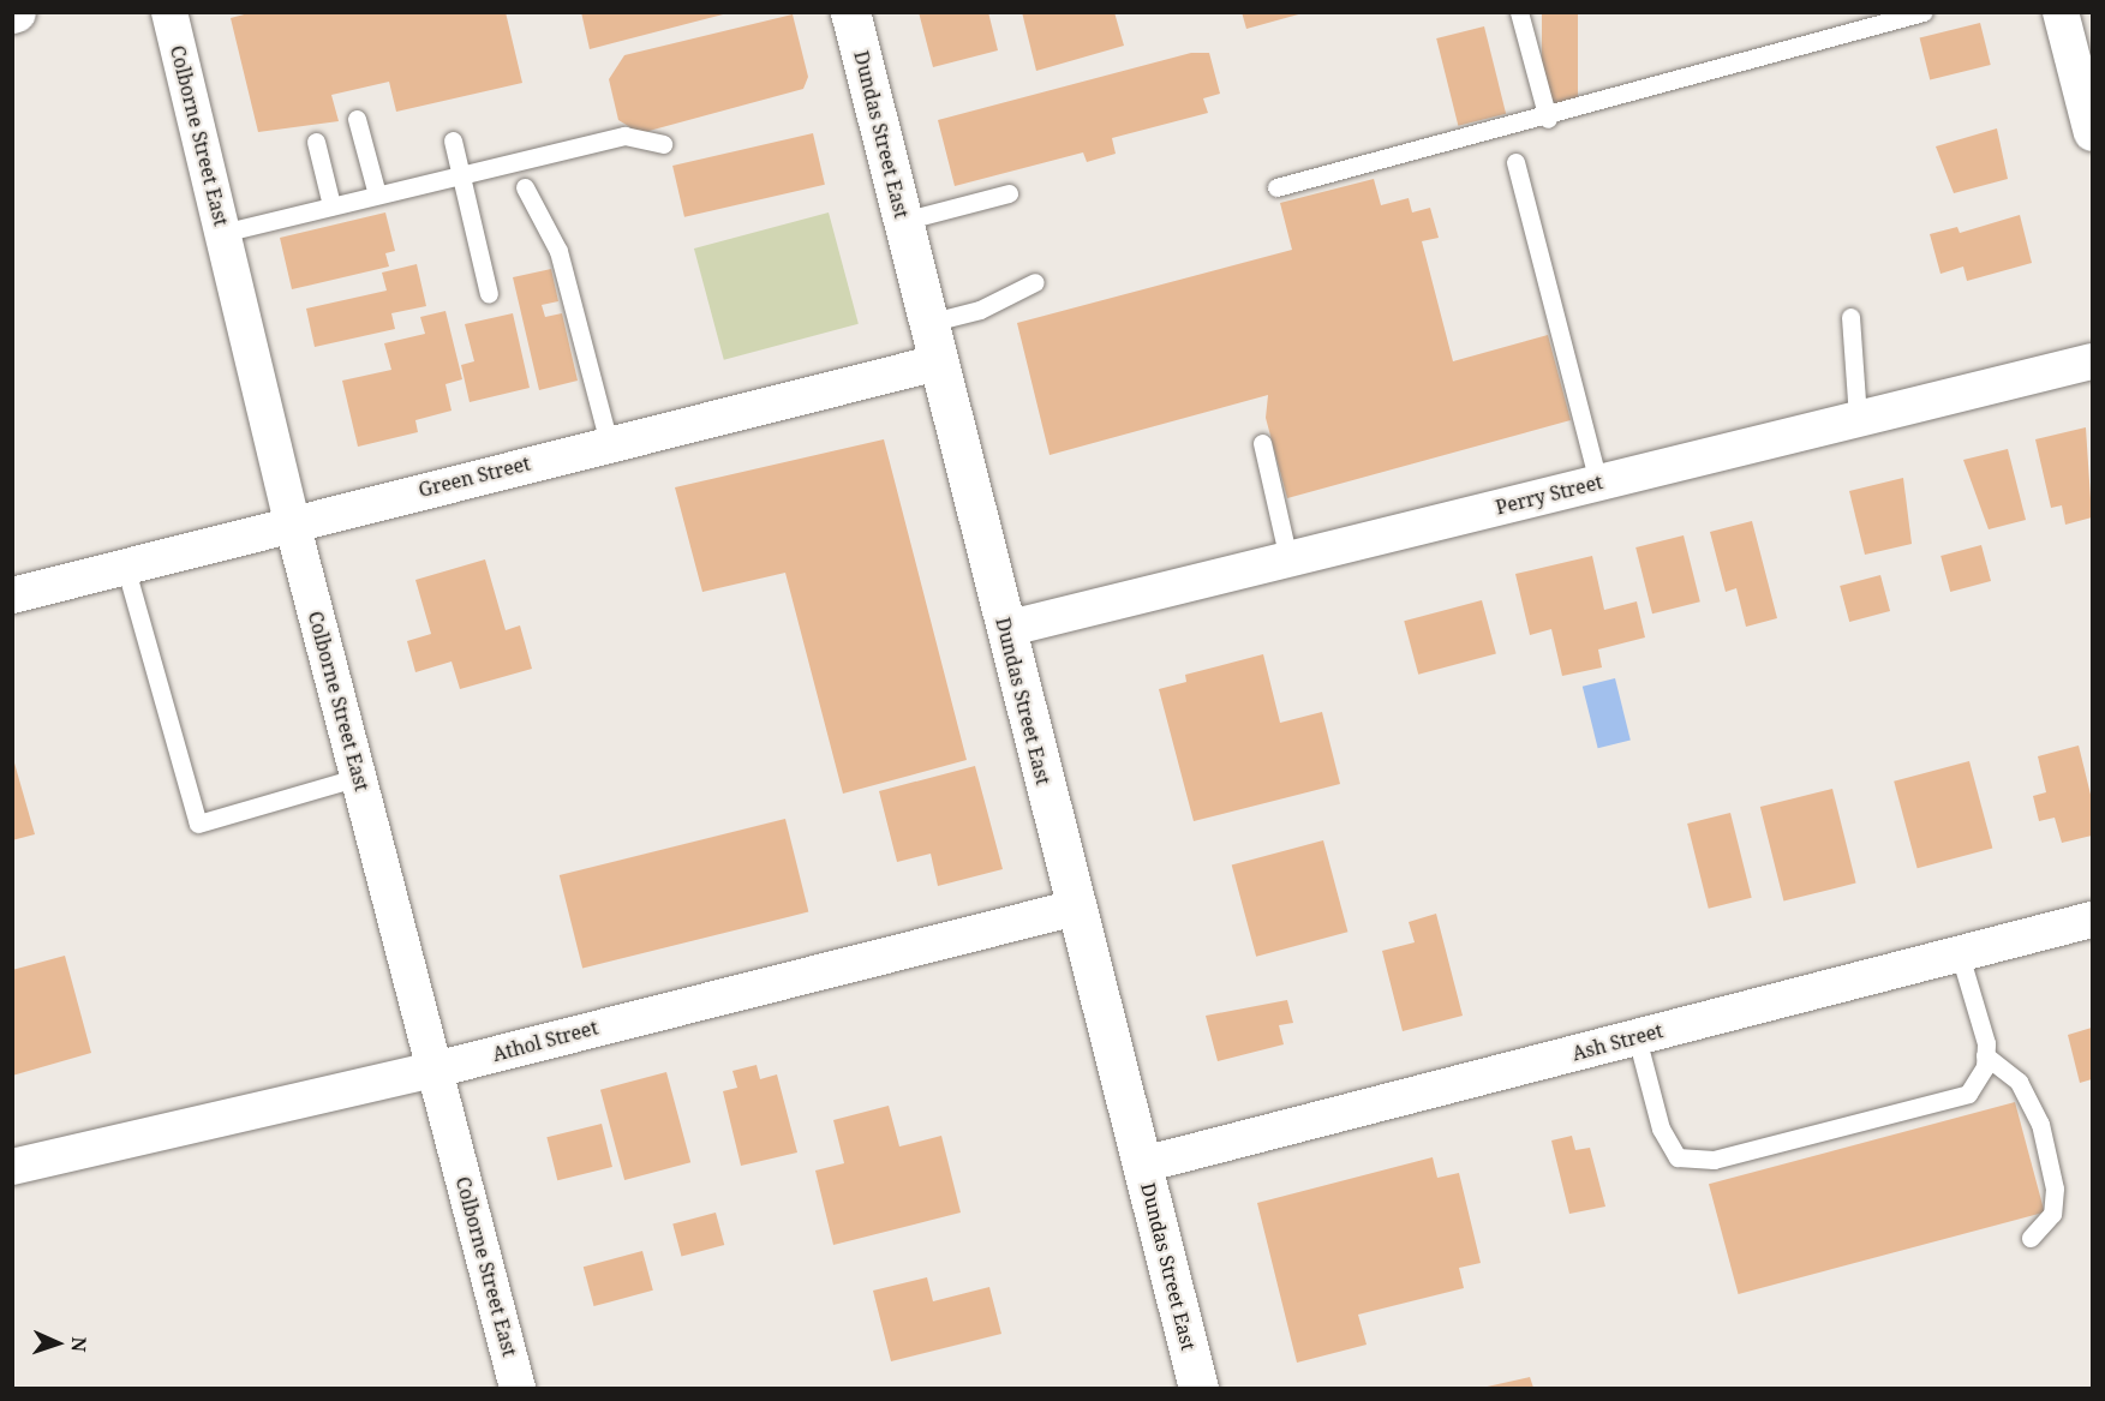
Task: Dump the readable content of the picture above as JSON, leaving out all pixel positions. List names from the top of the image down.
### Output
{
  "streets": {
    "main road": ["Dundas Street East"],
    "street": [
      "Colborne Street East",
      "Green Street",
      "Perry Street",
      "Athol Street",
      "Ash Street"
    ]
  },
  "crossings": [
    ["Dundas Street East", "Green Street"],
    ["Dundas Street East", "Perry Street"],
    ["Dundas Street East", "Athol Street"],
    ["Dundas Street East", "Ash Street"],
    ["Colborne Street East", "Green Street"],
    ["Colborne Street East", "Athol Street"]
  ],
  "north": "right"
}
